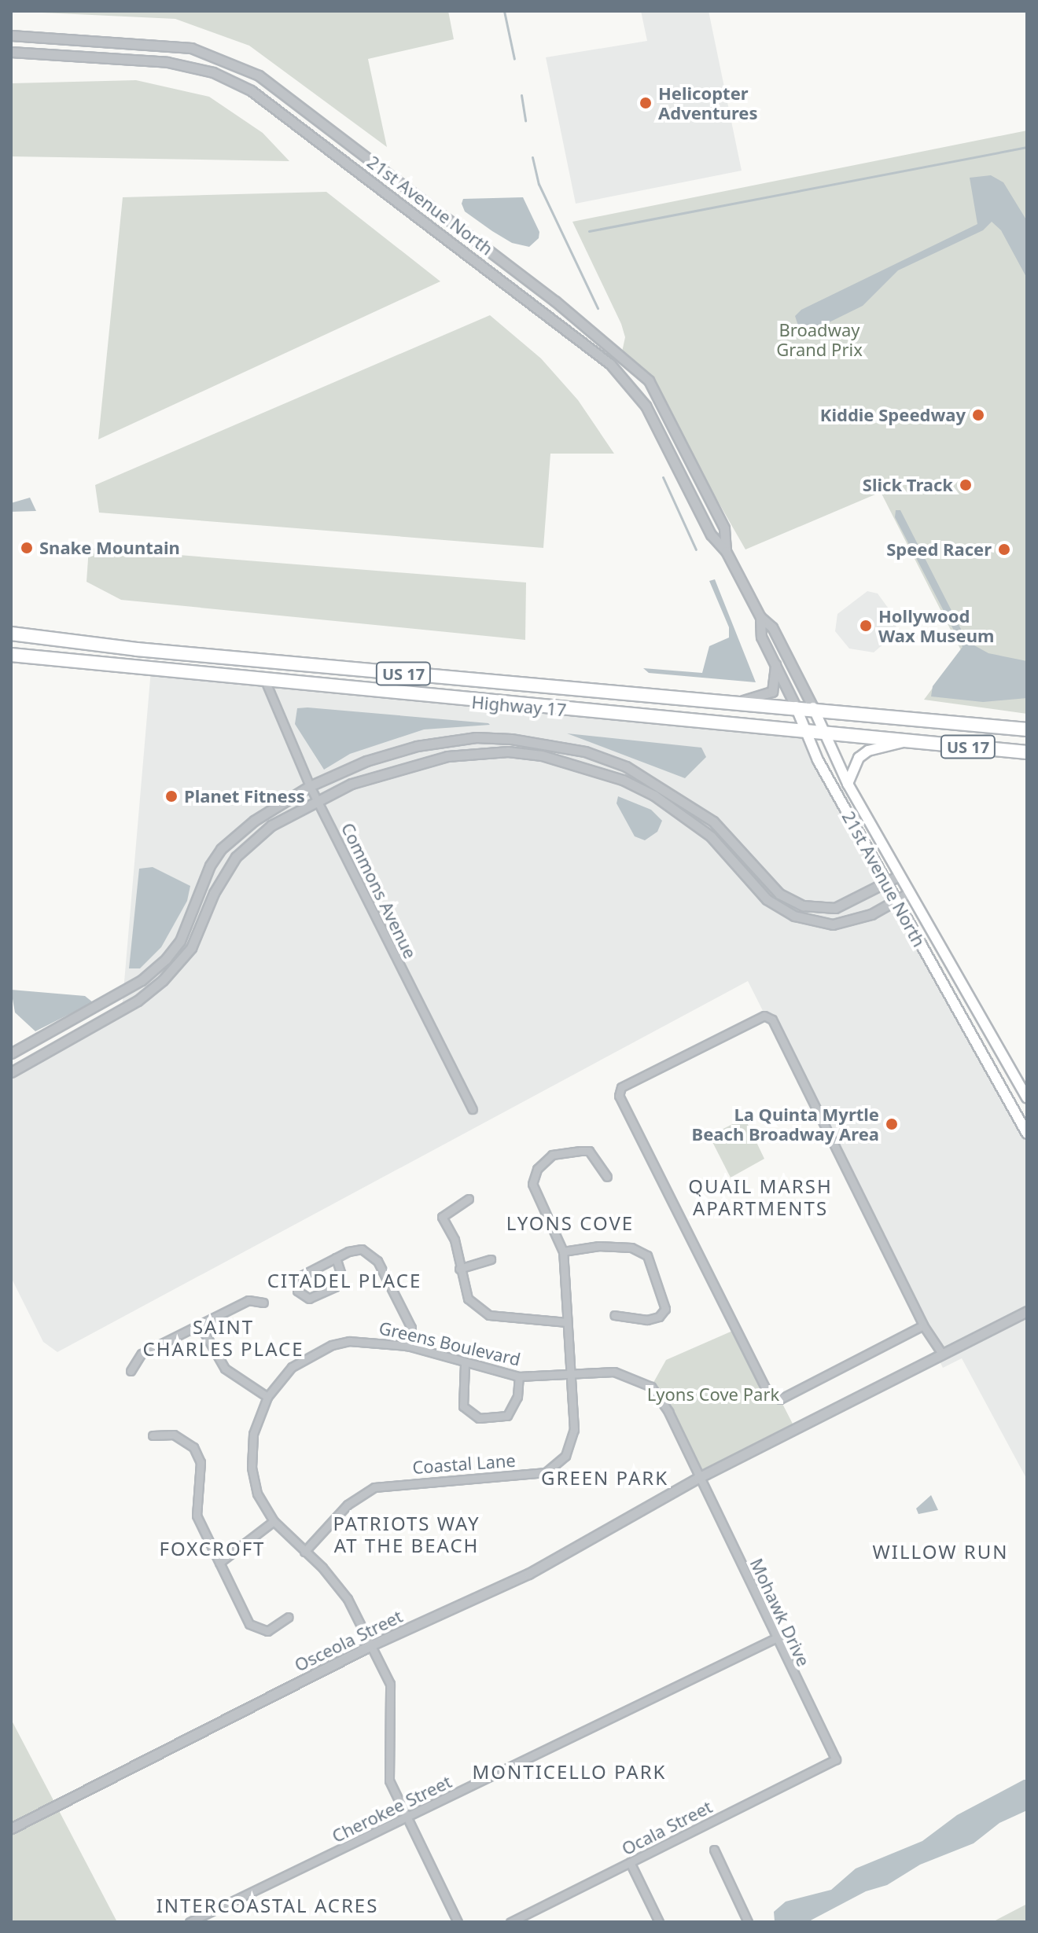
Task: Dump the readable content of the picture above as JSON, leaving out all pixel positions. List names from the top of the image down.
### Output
{
  "streets": {
    "highway": ["US 17", "Highway 17"],
    "main road": ["21st Avenue North"],
    "street": [
      "Commons Avenue",
      "Greens Boulevard",
      "Coastal Lane",
      "Mohawk Drive",
      "Osceola Street",
      "Cherokee Street",
      "Ocala Street"
    ]
  },
  "crossings": [
    ["21st Avenue North", "Highway 17"],
    ["Highway 17", "Commons Avenue"],
    ["Greens Boulevard", "Coastal Lane"],
    ["Greens Boulevard", "Mohawk Drive"],
    ["Greens Boulevard", "Osceola Street"],
    ["Mohawk Drive", "Osceola Street"],
    ["Mohawk Drive", "Cherokee Street"],
    ["Mohawk Drive", "Ocala Street"]
  ],
  "districts": [
    "QUAIL MARSH APARTMENTS",
    "LYONS COVE",
    "CITADEL PLACE",
    "SAINT CHARLES PLACE",
    "GREEN PARK",
    "PATRIOTS WAY AT THE BEACH",
    "FOXCROFT",
    "WILLOW RUN",
    "MONTICELLO PARK",
    "INTERCOASTAL ACRES"
  ],
  "parks": ["Broadway Grand Prix", "Lyons Cove Park"],
  "places": [
    "Helicopter Adventures",
    "Kiddie Speedway",
    "Slick Track",
    "Snake Mountain",
    "Speed Racer",
    "Hollywood Wax Museum",
    "Planet Fitness",
    "La Quinta Myrtle Beach Broadway Area"
  ]
}
